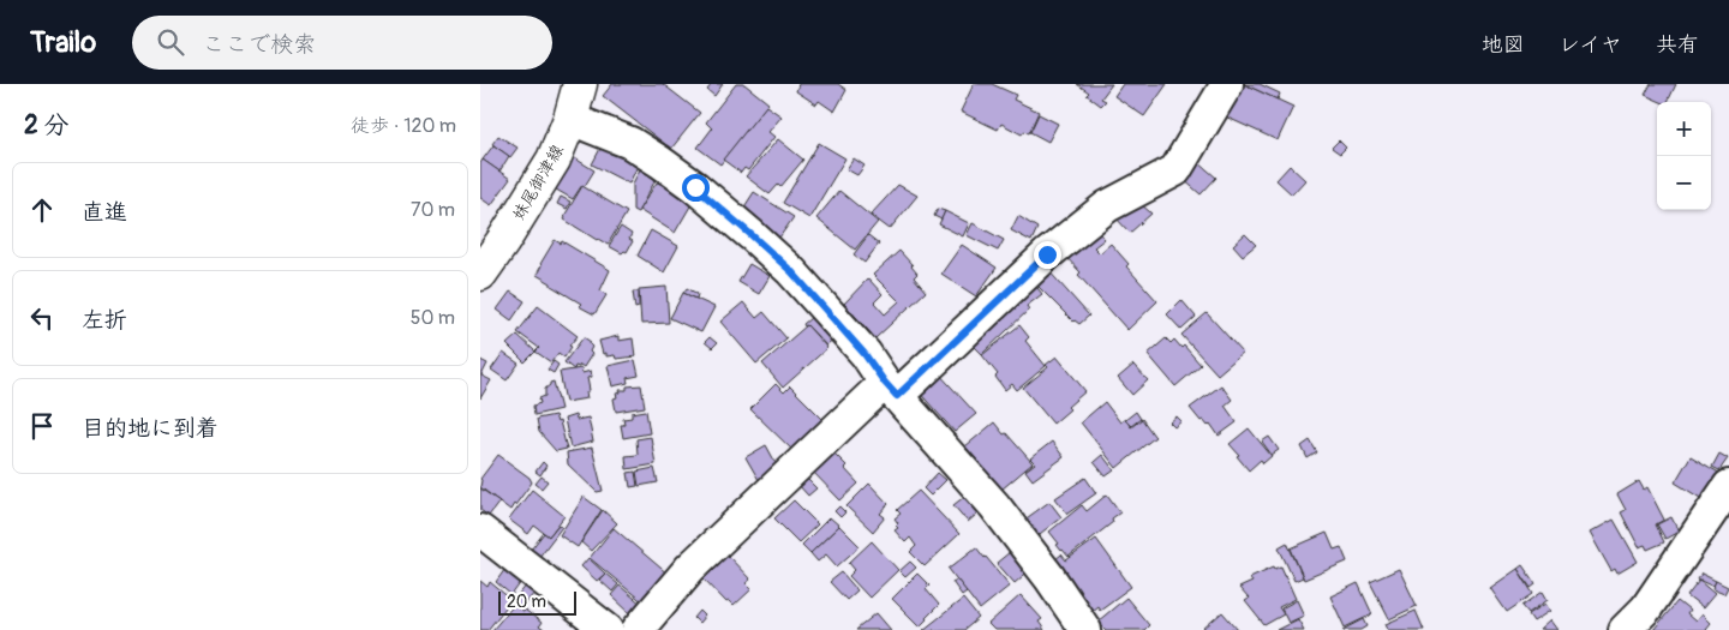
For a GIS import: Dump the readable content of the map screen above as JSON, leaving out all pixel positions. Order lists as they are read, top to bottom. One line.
{"streets":{"main road":["妹尾御津線"]},"scale_bar":"20 m","page":{"header":"Trailo","search":"ここで検索","nav":["地図","レイヤ","共有"],"heading":["2 分","徒歩 · 120 m"],"map_buttons":["+","−"],"list":[["直進","70 m"],["左折","50 m"],"目的地に到着"],"scale":"20 m"}}
